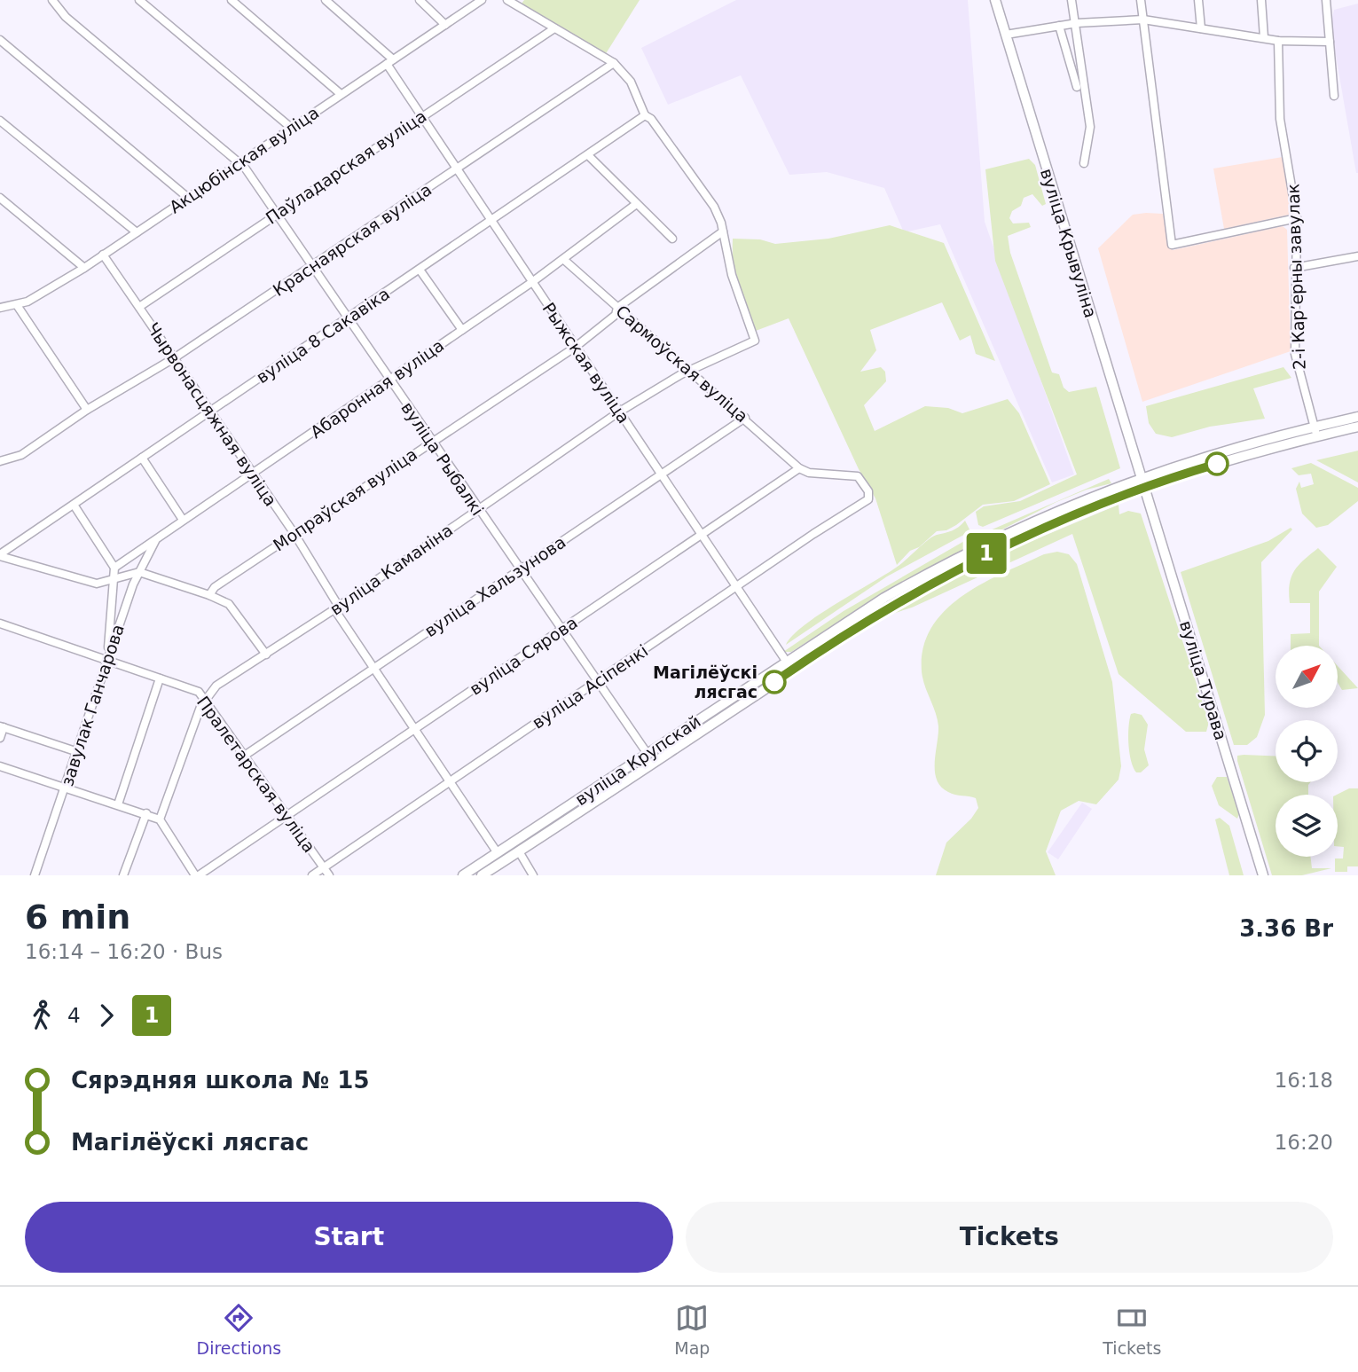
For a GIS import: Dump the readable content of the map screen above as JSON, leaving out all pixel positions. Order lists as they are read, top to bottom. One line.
{"streets":{"main road":["вуліца Крывуліна","вуліца Турава","вуліца Крупскай"],"street":["Акцюбінская вуліца","Паўладарская вуліца","Краснаярская вуліца","2-і Карʼерны завулак","вуліца 8 Сакавіка","Рыжская вуліца","Сармоўская вуліца","Абаронная вуліца","Чырвонасцяжная вуліца","вуліца Рыбалкі","Мопраўская вуліца","вуліца Каманіна","вуліца Хальзунова","вуліца Сярова","вуліца Асіпенкі","завулак Ганчарова","Пралетарская вуліца"]},"crossings":[["Акцюбінская вуліца","Рыжская вуліца"],["Акцюбінская вуліца","Чырвонасцяжная вуліца"],["Акцюбінская вуліца","вуліца Рыбалкі"],["Паўладарская вуліца","Рыжская вуліца"],["Паўладарская вуліца","Чырвонасцяжная вуліца"],["Паўладарская вуліца","вуліца Рыбалкі"],["Краснаярская вуліца","Рыжская вуліца"],["Краснаярская вуліца","Чырвонасцяжная вуліца"],["Краснаярская вуліца","вуліца Рыбалкі"],["вуліца Крывуліна","вуліца Турава"],["вуліца Крывуліна","вуліца Крупскай"],["2-і Карʼерны завулак","вуліца Крупскай"],["вуліца 8 Сакавіка","Рыжская вуліца"],["вуліца 8 Сакавіка","Чырвонасцяжная вуліца"],["вуліца 8 Сакавіка","вуліца Рыбалкі"],["Рыжская вуліца","Абаронная вуліца"],["Рыжская вуліца","Мопраўская вуліца"],["Рыжская вуліца","вуліца Каманіна"],["Рыжская вуліца","вуліца Хальзунова"],["Рыжская вуліца","вуліца Сярова"],["Рыжская вуліца","вуліца Асіпенкі"],["Рыжская вуліца","вуліца Крупскай"],["Сармоўская вуліца","Абаронная вуліца"],["Сармоўская вуліца","Мопраўская вуліца"],["Сармоўская вуліца","вуліца Каманіна"],["Сармоўская вуліца","вуліца Хальзунова"],["Сармоўская вуліца","вуліца Сярова"],["Сармоўская вуліца","вуліца Асіпенкі"],["Абаронная вуліца","Чырвонасцяжная вуліца"],["Абаронная вуліца","вуліца Рыбалкі"],["Абаронная вуліца","завулак Ганчарова"],["Чырвонасцяжная вуліца","Мопраўская вуліца"],["Чырвонасцяжная вуліца","вуліца Каманіна"],["Чырвонасцяжная вуліца","вуліца Хальзунова"],["Чырвонасцяжная вуліца","вуліца Сярова"],["Чырвонасцяжная вуліца","вуліца Асіпенкі"],["Чырвонасцяжная вуліца","вуліца Крупскай"],["вуліца Рыбалкі","Мопраўская вуліца"],["вуліца Рыбалкі","вуліца Каманіна"],["вуліца Рыбалкі","вуліца Хальзунова"],["вуліца Рыбалкі","вуліца Сярова"],["вуліца Рыбалкі","вуліца Асіпенкі"],["вуліца Рыбалкі","вуліца Крупскай"],["Мопраўская вуліца","вуліца Каманіна"],["вуліца Каманіна","Пралетарская вуліца"],["вуліца Хальзунова","Пралетарская вуліца"],["вуліца Сярова","вуліца Асіпенкі"],["вуліца Сярова","Пралетарская вуліца"],["вуліца Турава","вуліца Крупскай"],["вуліца Асіпенкі","Пралетарская вуліца"],["завулак Ганчарова","Пралетарская вуліца"]],"places":["Магілёўскі лясгас"],"lines":["bus line 1"],"north":"top right","page":{"on_map":"1","heading":["6 min","16:14 – 16:20 · Bus","3.36 Br"],"legs":["4","1"],"list":[{"name":"Сярэдняя школа № 15","value":"16:18"},{"name":"Магілёўскі лясгас","value":"16:20"}],"buttons":["Start","Tickets"],"tabs":["Directions","Map","Tickets"]}}
